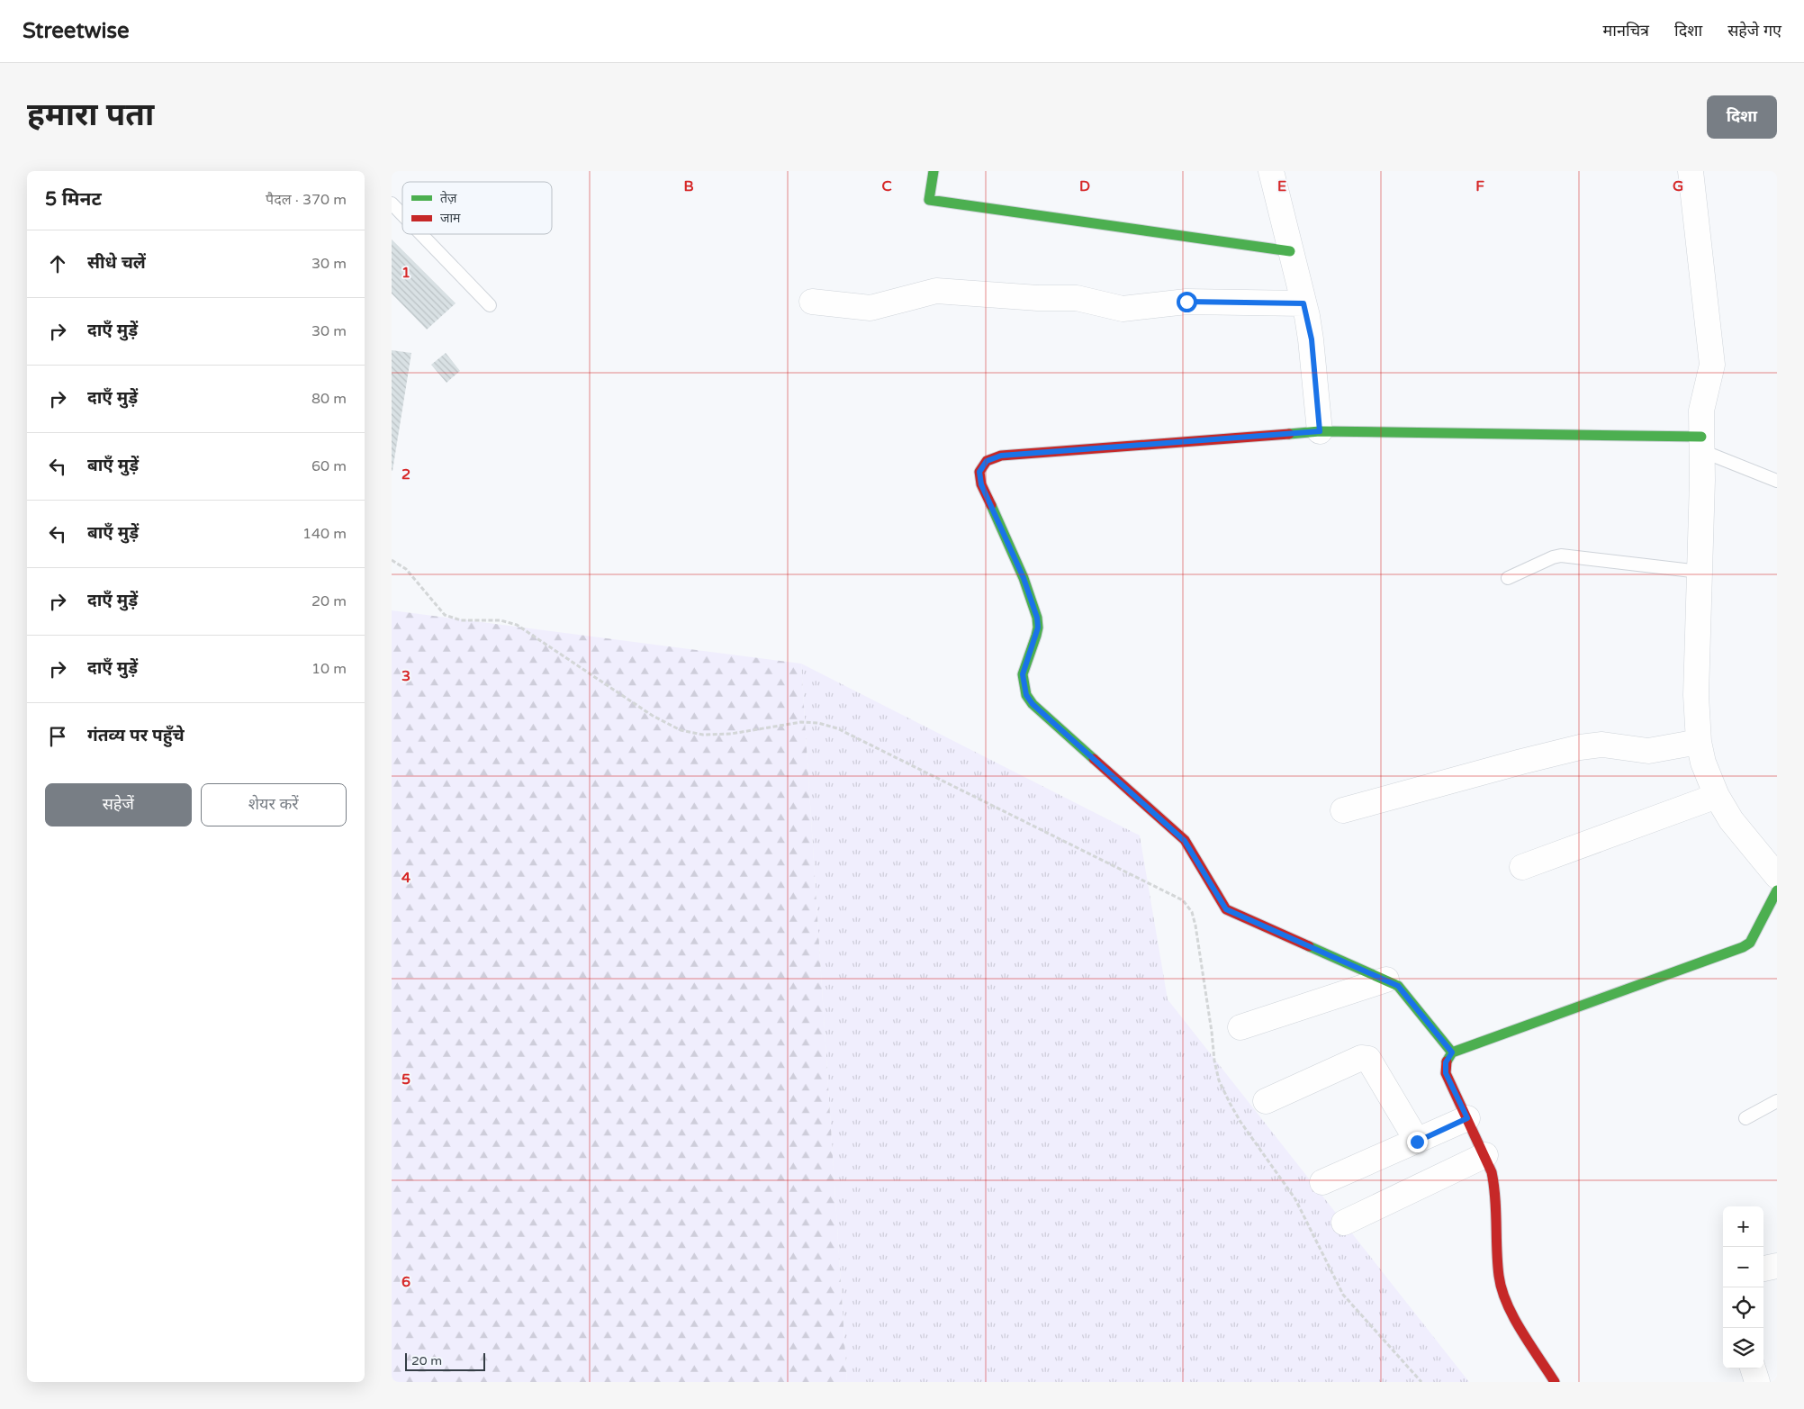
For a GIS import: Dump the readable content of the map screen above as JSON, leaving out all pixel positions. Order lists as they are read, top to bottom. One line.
{"legend":["तेज़","जाम"],"scale_bar":"20 m","page":{"header":"Streetwise","nav":["मानचित्र","दिशा","सहेजे गए"],"buttons":["दिशा",["सहेजें","शेयर करें"]],"title":"हमारा पता","heading":["5 मिनट","पैदल · 370 m"],"list":[["सीधे चलें","30 m"],["दाएँ मुड़ें","30 m"],["दाएँ मुड़ें","80 m"],["बाएँ मुड़ें","60 m"],["बाएँ मुड़ें","140 m"],["दाएँ मुड़ें","20 m"],["दाएँ मुड़ें","10 m"],"गंतव्य पर पहुँचे"],"map_buttons":["+","−"],"scale":"20 m"},"grid":{"columns":["B","C","D","E","F","G"],"rows":["1","2","3","4","5","6"]}}
